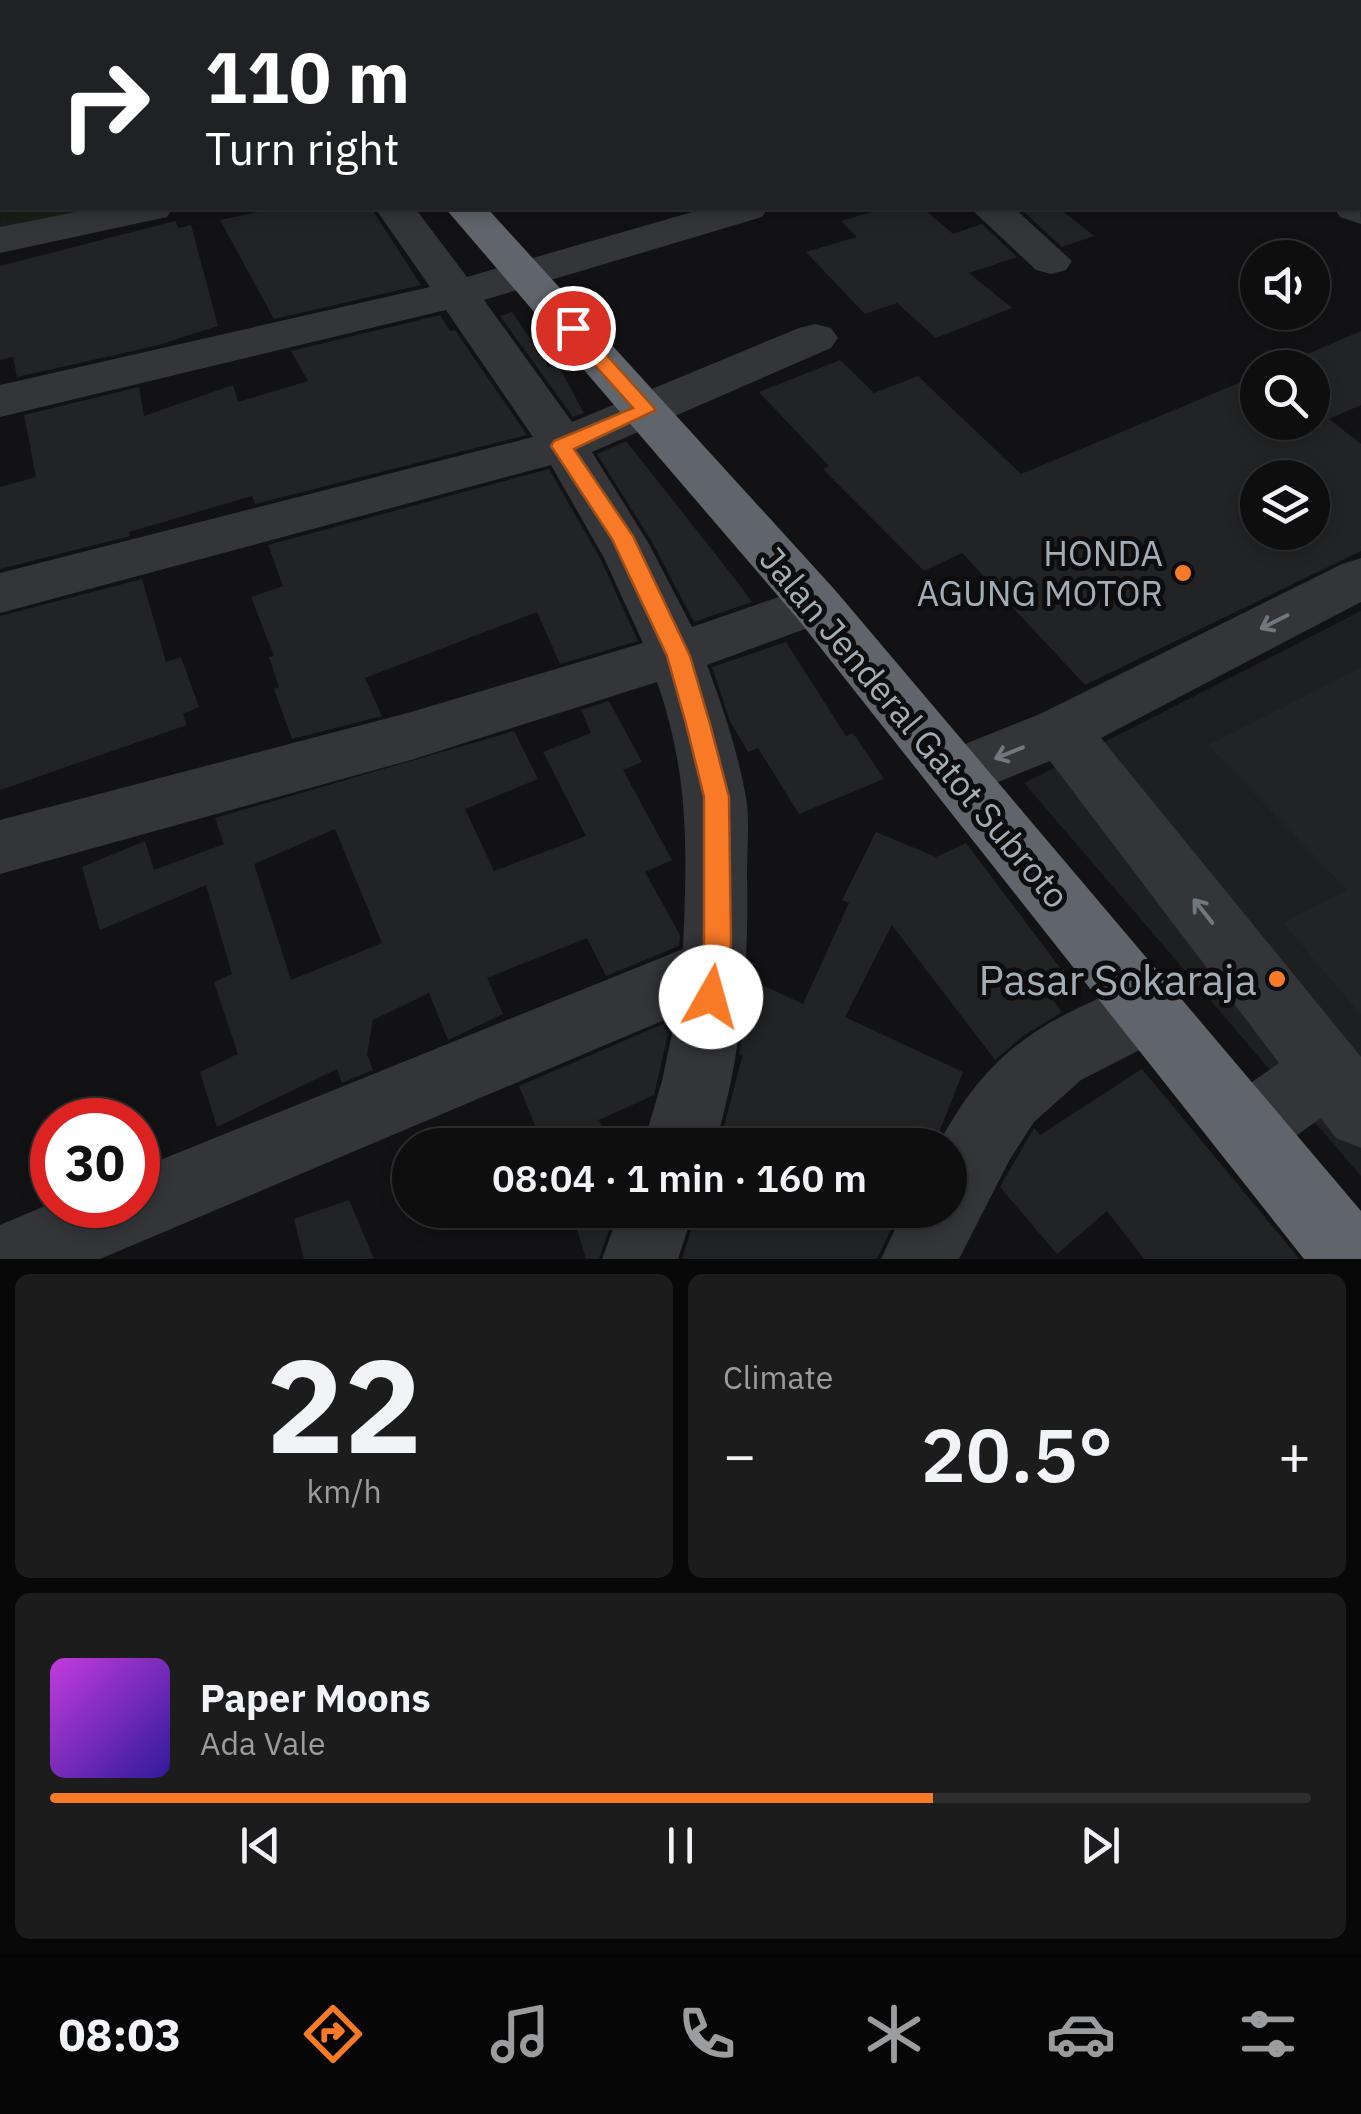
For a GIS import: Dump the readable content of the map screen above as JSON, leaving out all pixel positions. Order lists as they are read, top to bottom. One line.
{"streets":{"highway":["Jalan Jenderal Gatot Subroto"]},"places":["HONDA AGUNG MOTOR","Pasar Sokaraja"],"page":{"turn":["110 m","Turn right"],"limit":"30","trip":"08:04 · 1 min · 160 m","tile":[["22","km/h"],"Climate"],"heat":["−","20.5°","+"],"song":["Paper Moons","Ada Vale"],"tabs":"08:03"}}
